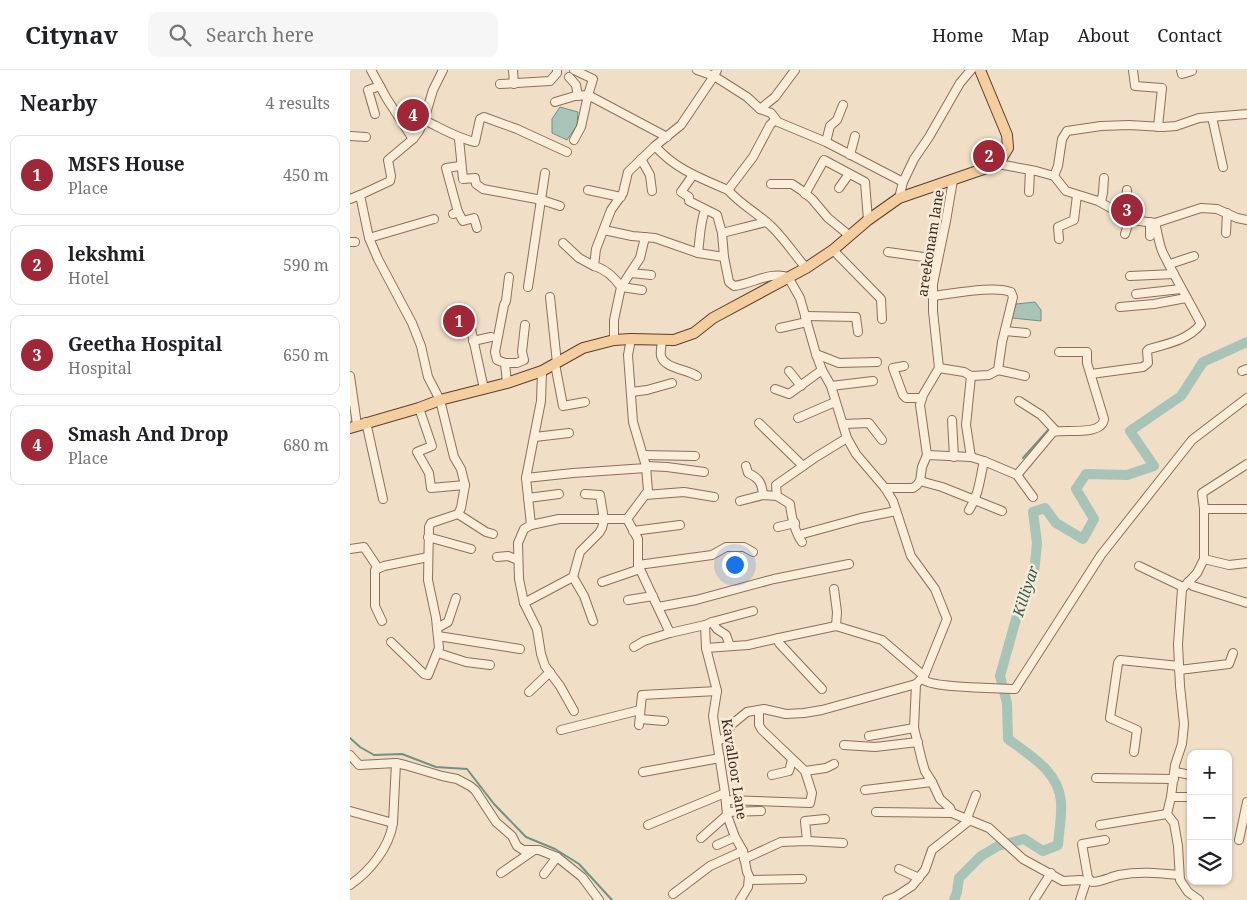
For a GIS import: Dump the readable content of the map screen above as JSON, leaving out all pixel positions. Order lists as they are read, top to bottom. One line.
{"streets":{"street":["areekonam lane","Kavalloor Lane"]},"water":["Killiyar"],"page":{"header":"Citynav","search":"Search here","nav":["Home","Map","About","Contact"],"heading":["Nearby","4 results"],"pins":["4","2","3","1"],"list":[{"mark":"1","name":"MSFS House","note":"Place","value":"450 m"},{"mark":"2","name":"lekshmi","note":"Hotel","value":"590 m"},{"mark":"3","name":"Geetha Hospital","note":"Hospital","value":"650 m"},{"mark":"4","name":"Smash And Drop","note":"Place","value":"680 m"}],"map_buttons":["+","−"]}}
